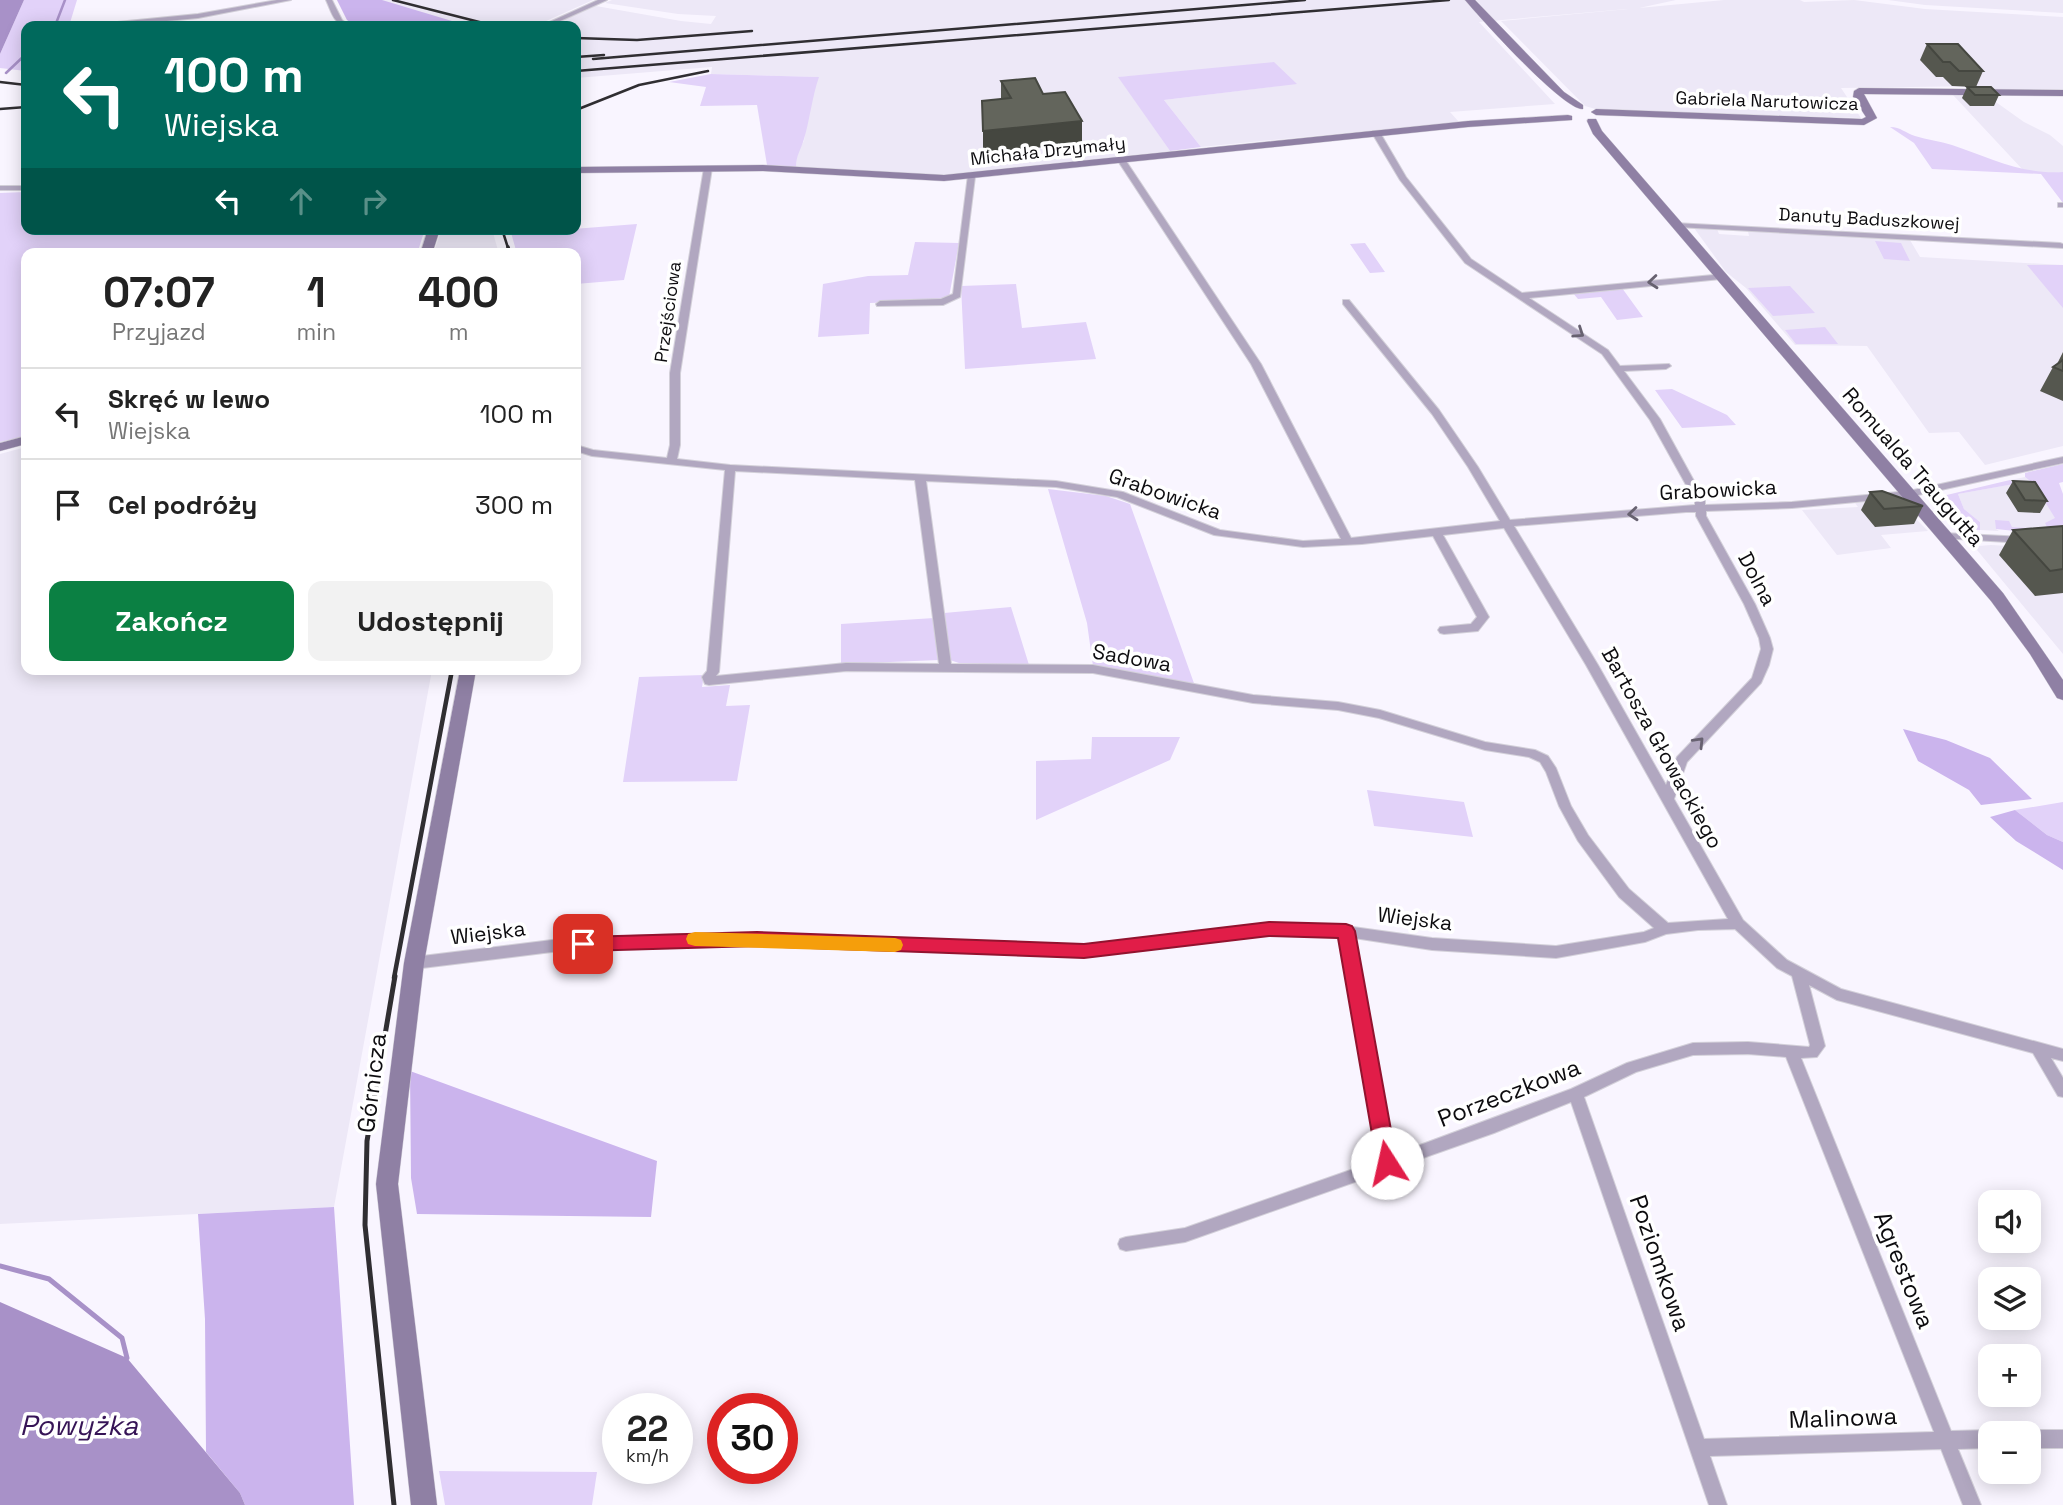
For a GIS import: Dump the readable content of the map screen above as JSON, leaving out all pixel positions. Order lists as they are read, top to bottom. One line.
{"streets":{"street":["Gabriela Narutowicza","Michała Drzymały","Danuty Baduszkowej","Przejściowa","Romualda Traugutta","Grabowicka","Dolna","Sadowa","Bartosza Głowackiego","Wiejska","Górnicza","Porzeczkowa","Poziomkowa","Agrestowa","Malinowa"]},"crossings":[["Gabriela Narutowicza","Romualda Traugutta"],["Michała Drzymały","Przejściowa"],["Michała Drzymały","Dolna"],["Danuty Baduszkowej","Romualda Traugutta"],["Przejściowa","Grabowicka"],["Romualda Traugutta","Grabowicka"],["Grabowicka","Dolna"],["Grabowicka","Sadowa"],["Grabowicka","Bartosza Głowackiego"],["Dolna","Bartosza Głowackiego"],["Sadowa","Wiejska"],["Bartosza Głowackiego","Wiejska"],["Wiejska","Górnicza"],["Porzeczkowa","Poziomkowa"],["Porzeczkowa","Agrestowa"],["Poziomkowa","Malinowa"],["Agrestowa","Malinowa"]],"water":["Powyżka"],"page":{"turn":["100 m","Wiejska"],"eta":["07:07","Przyjazd","1","min","400","m"],"list":[{"name":"Skręć w lewo","note":"Wiejska","value":"100 m"},{"name":"Cel podróży","value":"300 m"}],"buttons":["Zakończ","Udostępnij"],"map_buttons":["+","−"],"speed":"22 km/h","limit":"30"}}
